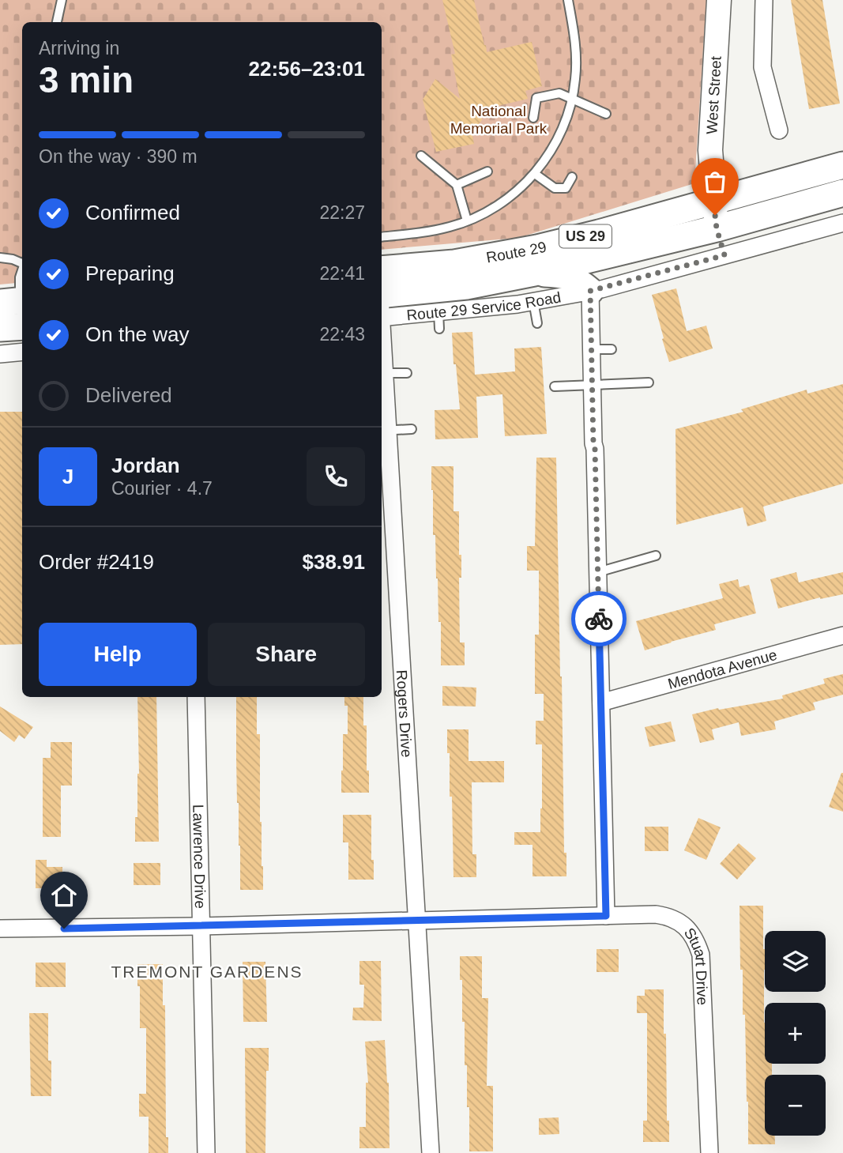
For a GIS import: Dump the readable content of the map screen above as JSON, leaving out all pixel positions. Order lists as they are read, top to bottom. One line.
{"streets":{"main road":["West Street","US 29","Route 29"],"street":["Route 29 Service Road","Mendota Avenue","Rogers Drive","Lawrence Drive","Stuart Drive"]},"crossings":[["West Street","Route 29"],["West Street","Route 29 Service Road"],["Rogers Drive","Stuart Drive"],["Lawrence Drive","Stuart Drive"]],"districts":["TREMONT GARDENS"],"parks":["National Memorial Park"],"page":{"heading":["3 min","Arriving in","22:56–23:01"],"panel":["Jordan","Courier · 4.7","Order #2419","$38.91"],"bar":"On the way · 390 m","list":[["Confirmed","22:27"],["Preparing","22:41"],["On the way","22:43"],"Delivered"],"round":"J","buttons":["Help","Share"],"map_buttons":["+","−"]}}
